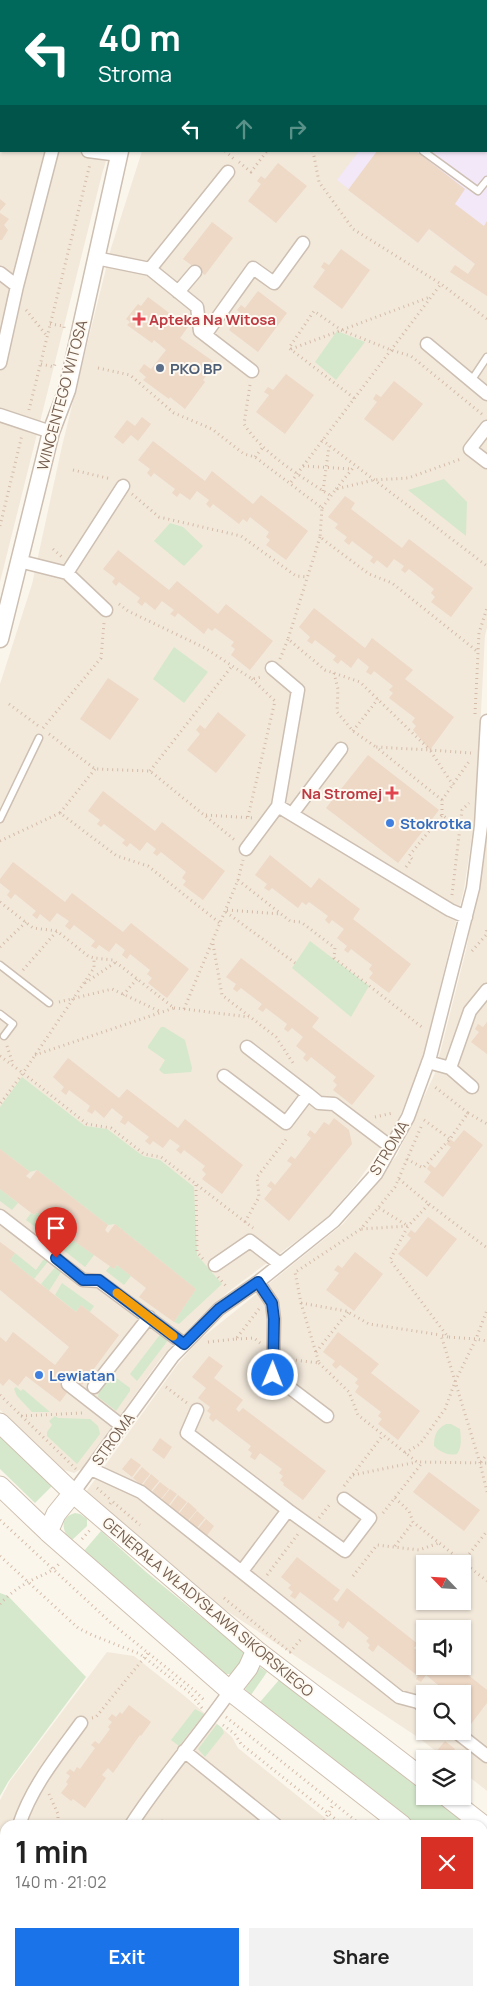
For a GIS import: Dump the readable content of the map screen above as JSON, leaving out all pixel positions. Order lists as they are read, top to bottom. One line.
{"streets":{"main road":["GENERAŁA WŁADYSŁAWA SIKORSKIEGO"],"street":["WINCENTEGO WITOSA","STROMA"]},"crossings":[["STROMA","GENERAŁA WŁADYSŁAWA SIKORSKIEGO"]],"places":{"health":["Apteka Na Witosa","Na Stromej"],"other":["PKO BP","Stokrotka","Lewiatan"]},"north":"top left","page":{"turn":["40 m","Stroma"],"heading":["1 min","140 m · 21:02"],"buttons":["Exit","Share"]}}
